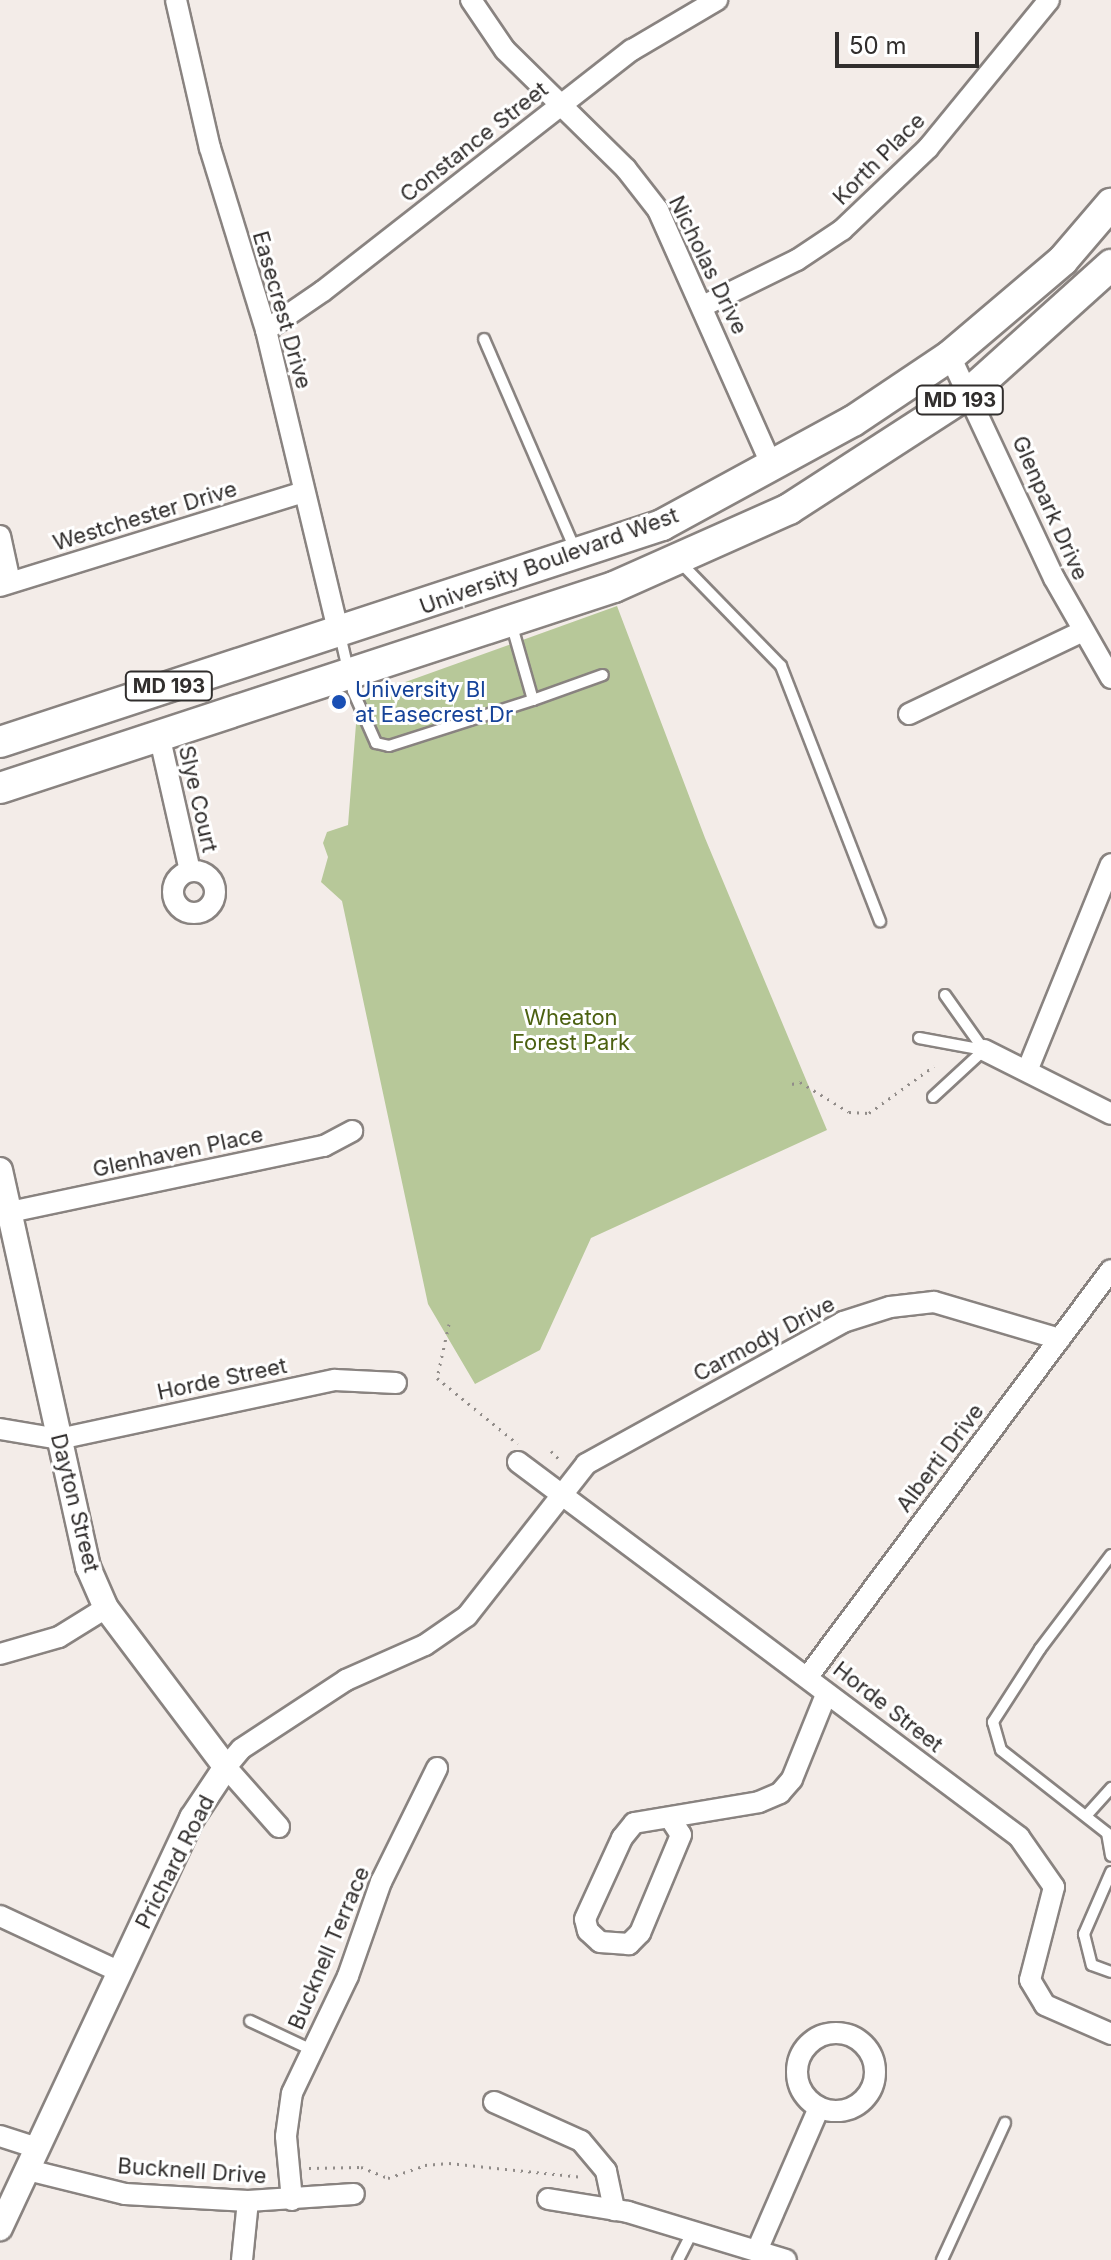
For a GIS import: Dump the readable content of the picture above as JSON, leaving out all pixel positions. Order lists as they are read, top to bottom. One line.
{"streets":{"main road":["MD 193","University Boulevard West"],"street":["Constance Street","Korth Place","Nicholas Drive","Easecrest Drive","Glenpark Drive","Westchester Drive","Slye Court","Glenhaven Place","Carmody Drive","Horde Street","Alberti Drive","Dayton Street","Prichard Road","Bucknell Terrace","Bucknell Drive"]},"crossings":[["Constance Street","Nicholas Drive"],["Constance Street","Easecrest Drive"],["Korth Place","Nicholas Drive"],["Nicholas Drive","University Boulevard West"],["Easecrest Drive","Westchester Drive"],["Easecrest Drive","University Boulevard West"],["Glenpark Drive","University Boulevard West"],["University Boulevard West","Slye Court"],["Glenhaven Place","Dayton Street"],["Carmody Drive","Horde Street"],["Carmody Drive","Alberti Drive"],["Carmody Drive","Prichard Road"],["Horde Street","Alberti Drive"],["Horde Street","Dayton Street"],["Horde Street","Prichard Road"],["Dayton Street","Prichard Road"],["Prichard Road","Bucknell Drive"],["Bucknell Terrace","Bucknell Drive"]],"parks":["Wheaton Forest Park"],"places":["University Bl at Easecrest Dr"],"scale_bar":"50 m"}
